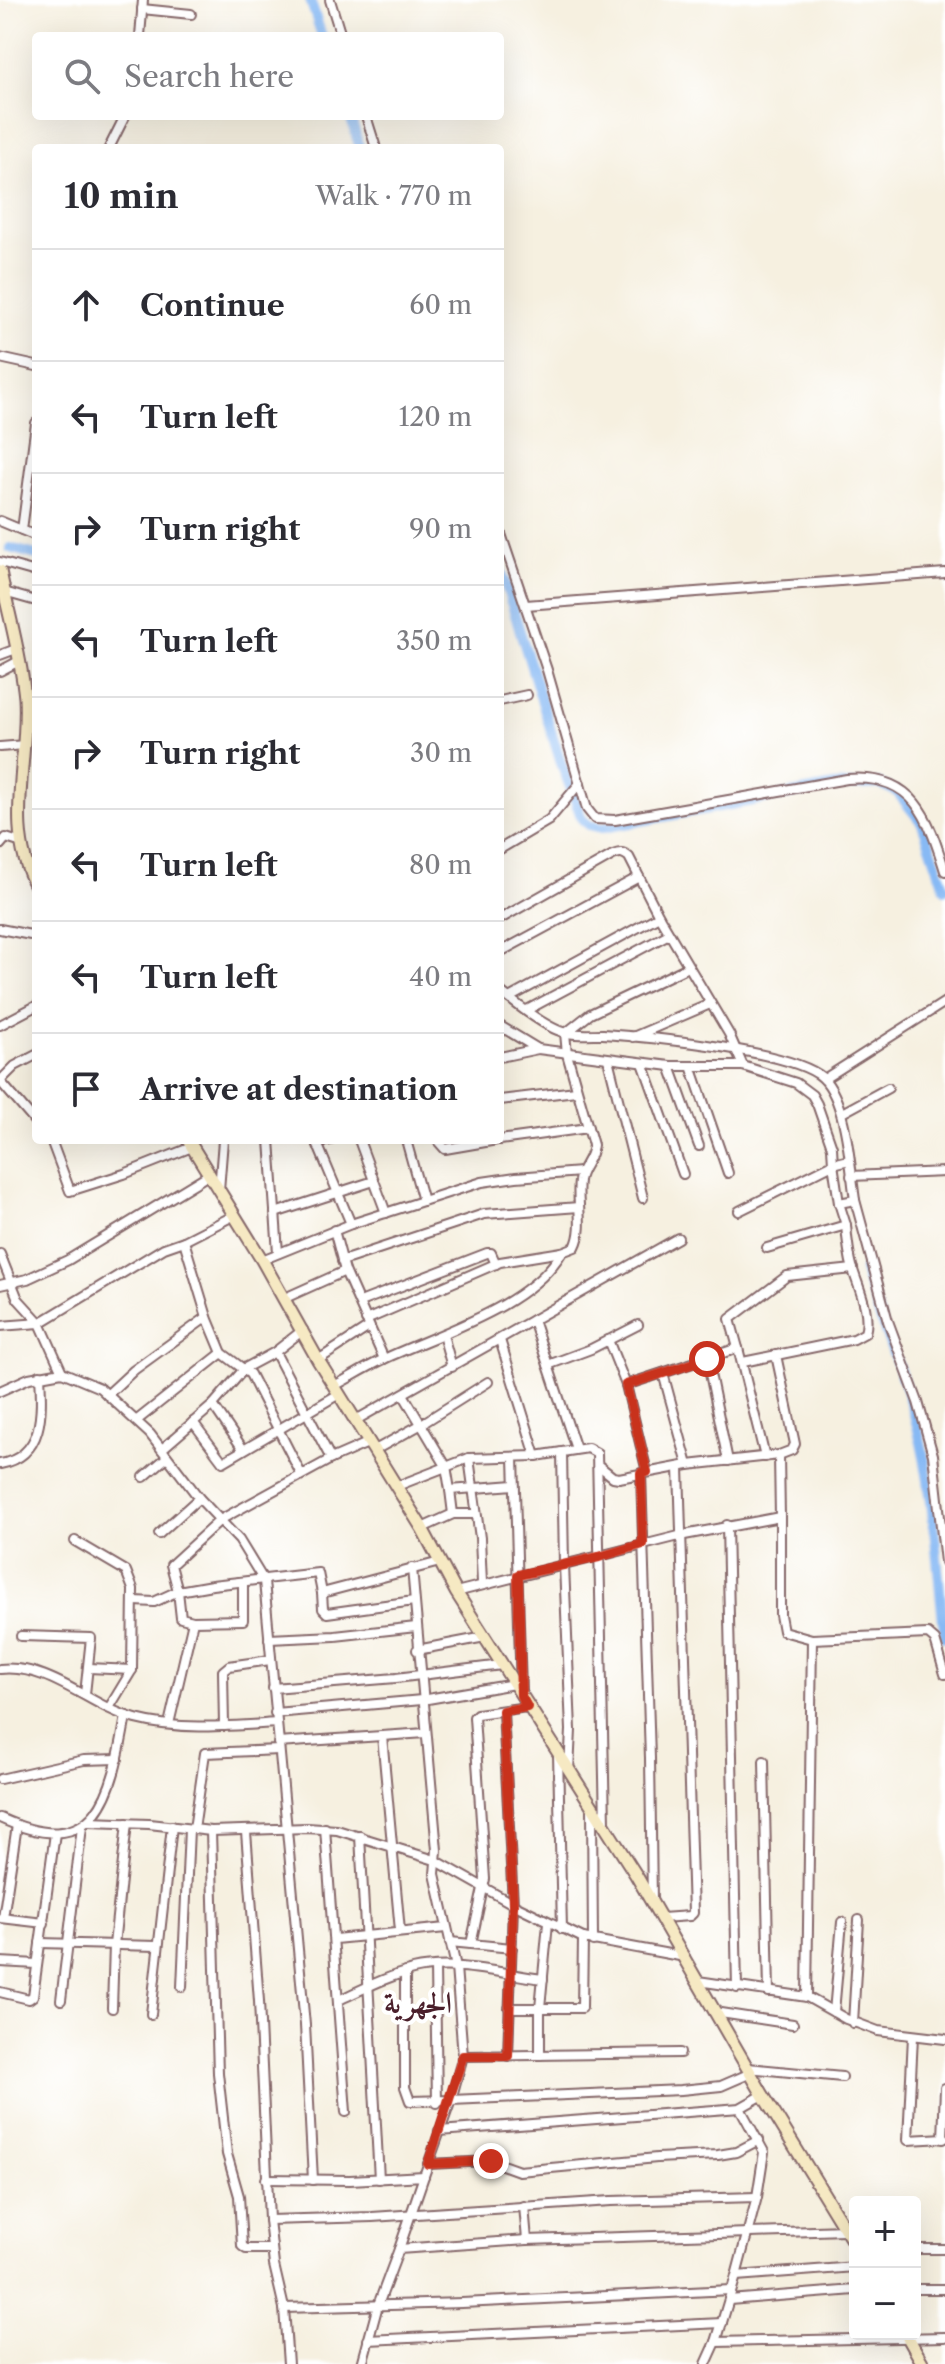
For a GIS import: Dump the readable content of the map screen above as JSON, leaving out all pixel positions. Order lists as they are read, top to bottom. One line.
{"districts":["الجهرية"],"page":{"search":"Search here","heading":["10 min","Walk · 770 m"],"list":[["Continue","60 m"],["Turn left","120 m"],["Turn right","90 m"],["Turn left","350 m"],["Turn right","30 m"],["Turn left","80 m"],["Turn left","40 m"],"Arrive at destination"],"map_buttons":["+","−"]}}
